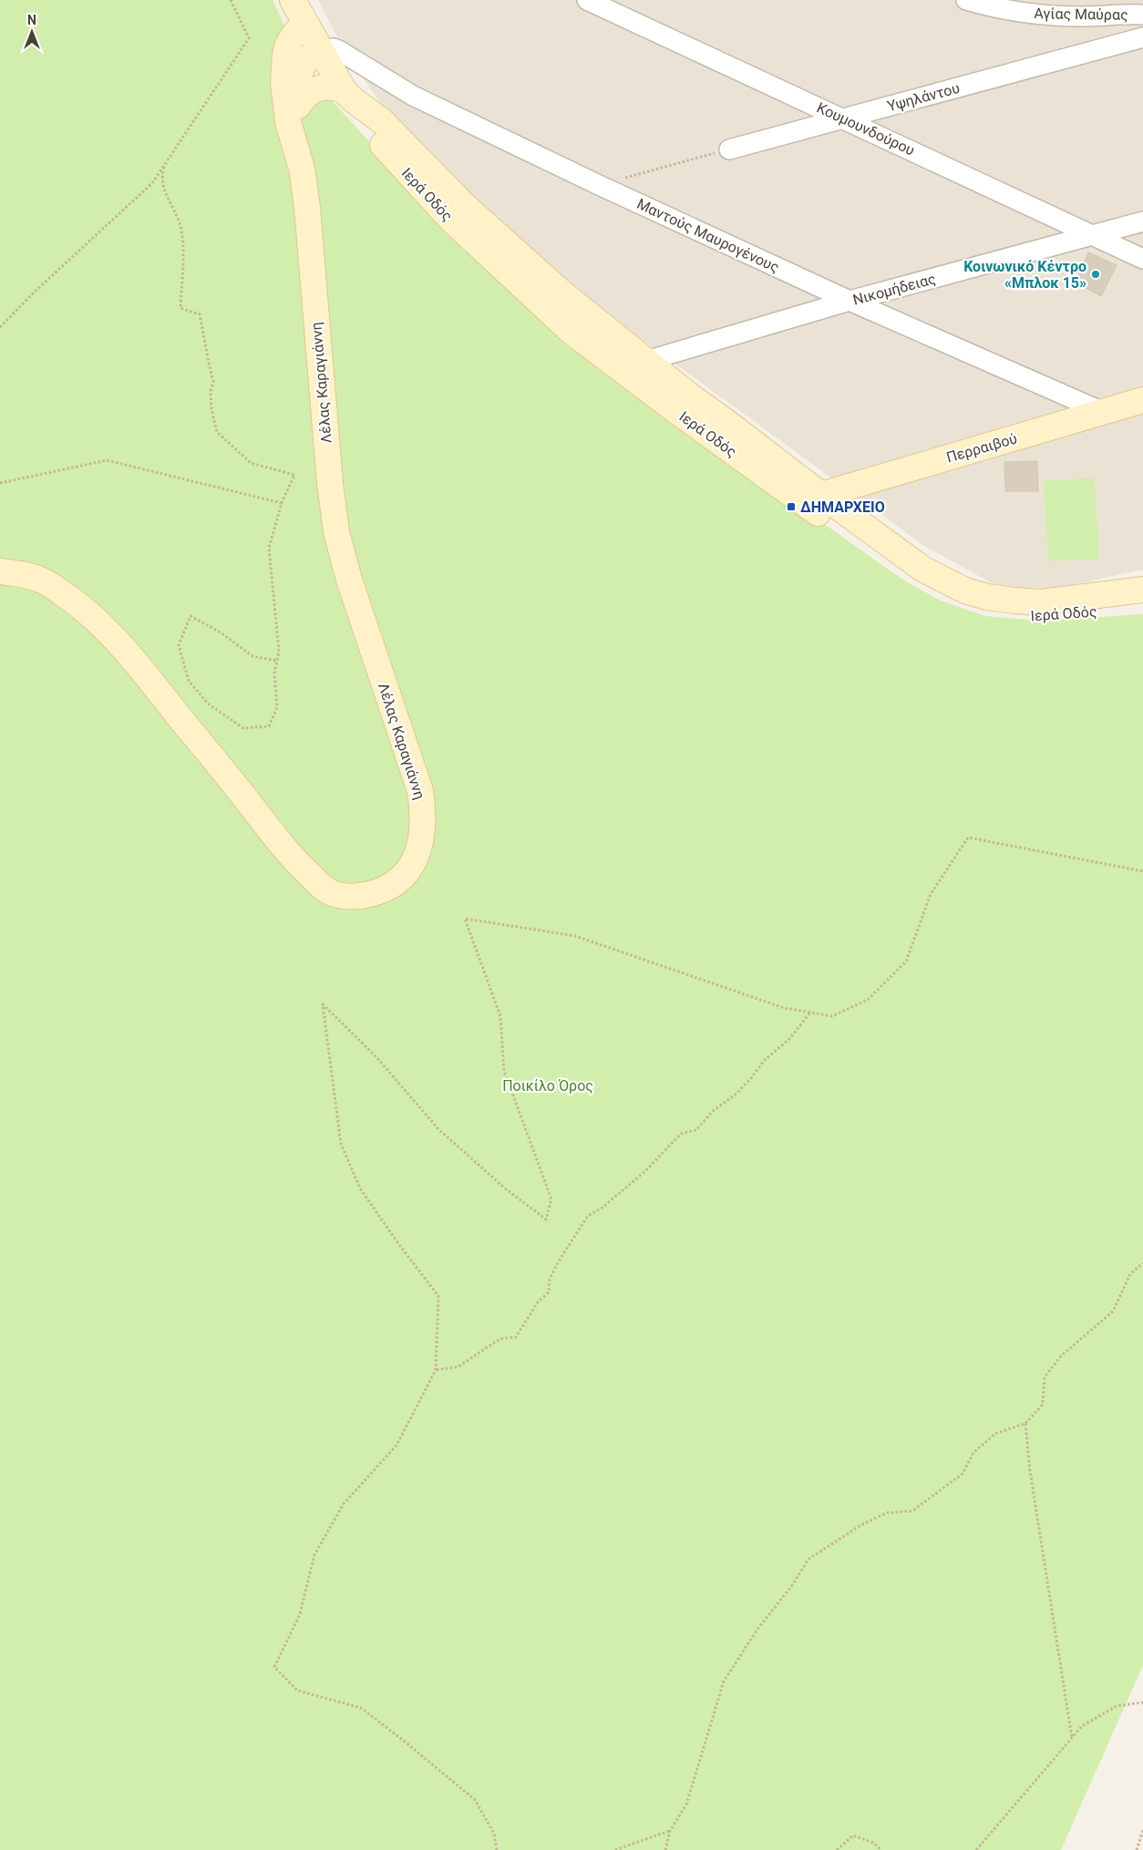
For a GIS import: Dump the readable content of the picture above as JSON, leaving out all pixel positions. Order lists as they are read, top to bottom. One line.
{"streets":{"main road":["Ιερά Οδός","Λέλας Καραγιάννη","Περραιβού"],"street":["Αγίας Μαύρας","Υψηλάντου","Κουμουνδούρου","Μαντούς Μαυρογένους","Νικομήδειας"]},"crossings":[["Υψηλάντου","Κουμουνδούρου"],["Κουμουνδούρου","Νικομήδειας"],["Ιερά Οδός","Μαντούς Μαυρογένους"],["Ιερά Οδός","Νικομήδειας"],["Ιερά Οδός","Λέλας Καραγιάννη"],["Ιερά Οδός","Περραιβού"],["Μαντούς Μαυρογένους","Νικομήδειας"],["Μαντούς Μαυρογένους","Λέλας Καραγιάννη"],["Μαντούς Μαυρογένους","Περραιβού"]],"parks":["Ποικίλο Όρος"],"places":{"other":["Κοινωνικό Κέντρο «Μπλοκ 15»"],"transit":["ΔΗΜΑΡΧΕΙΟ"]},"north":"top"}
